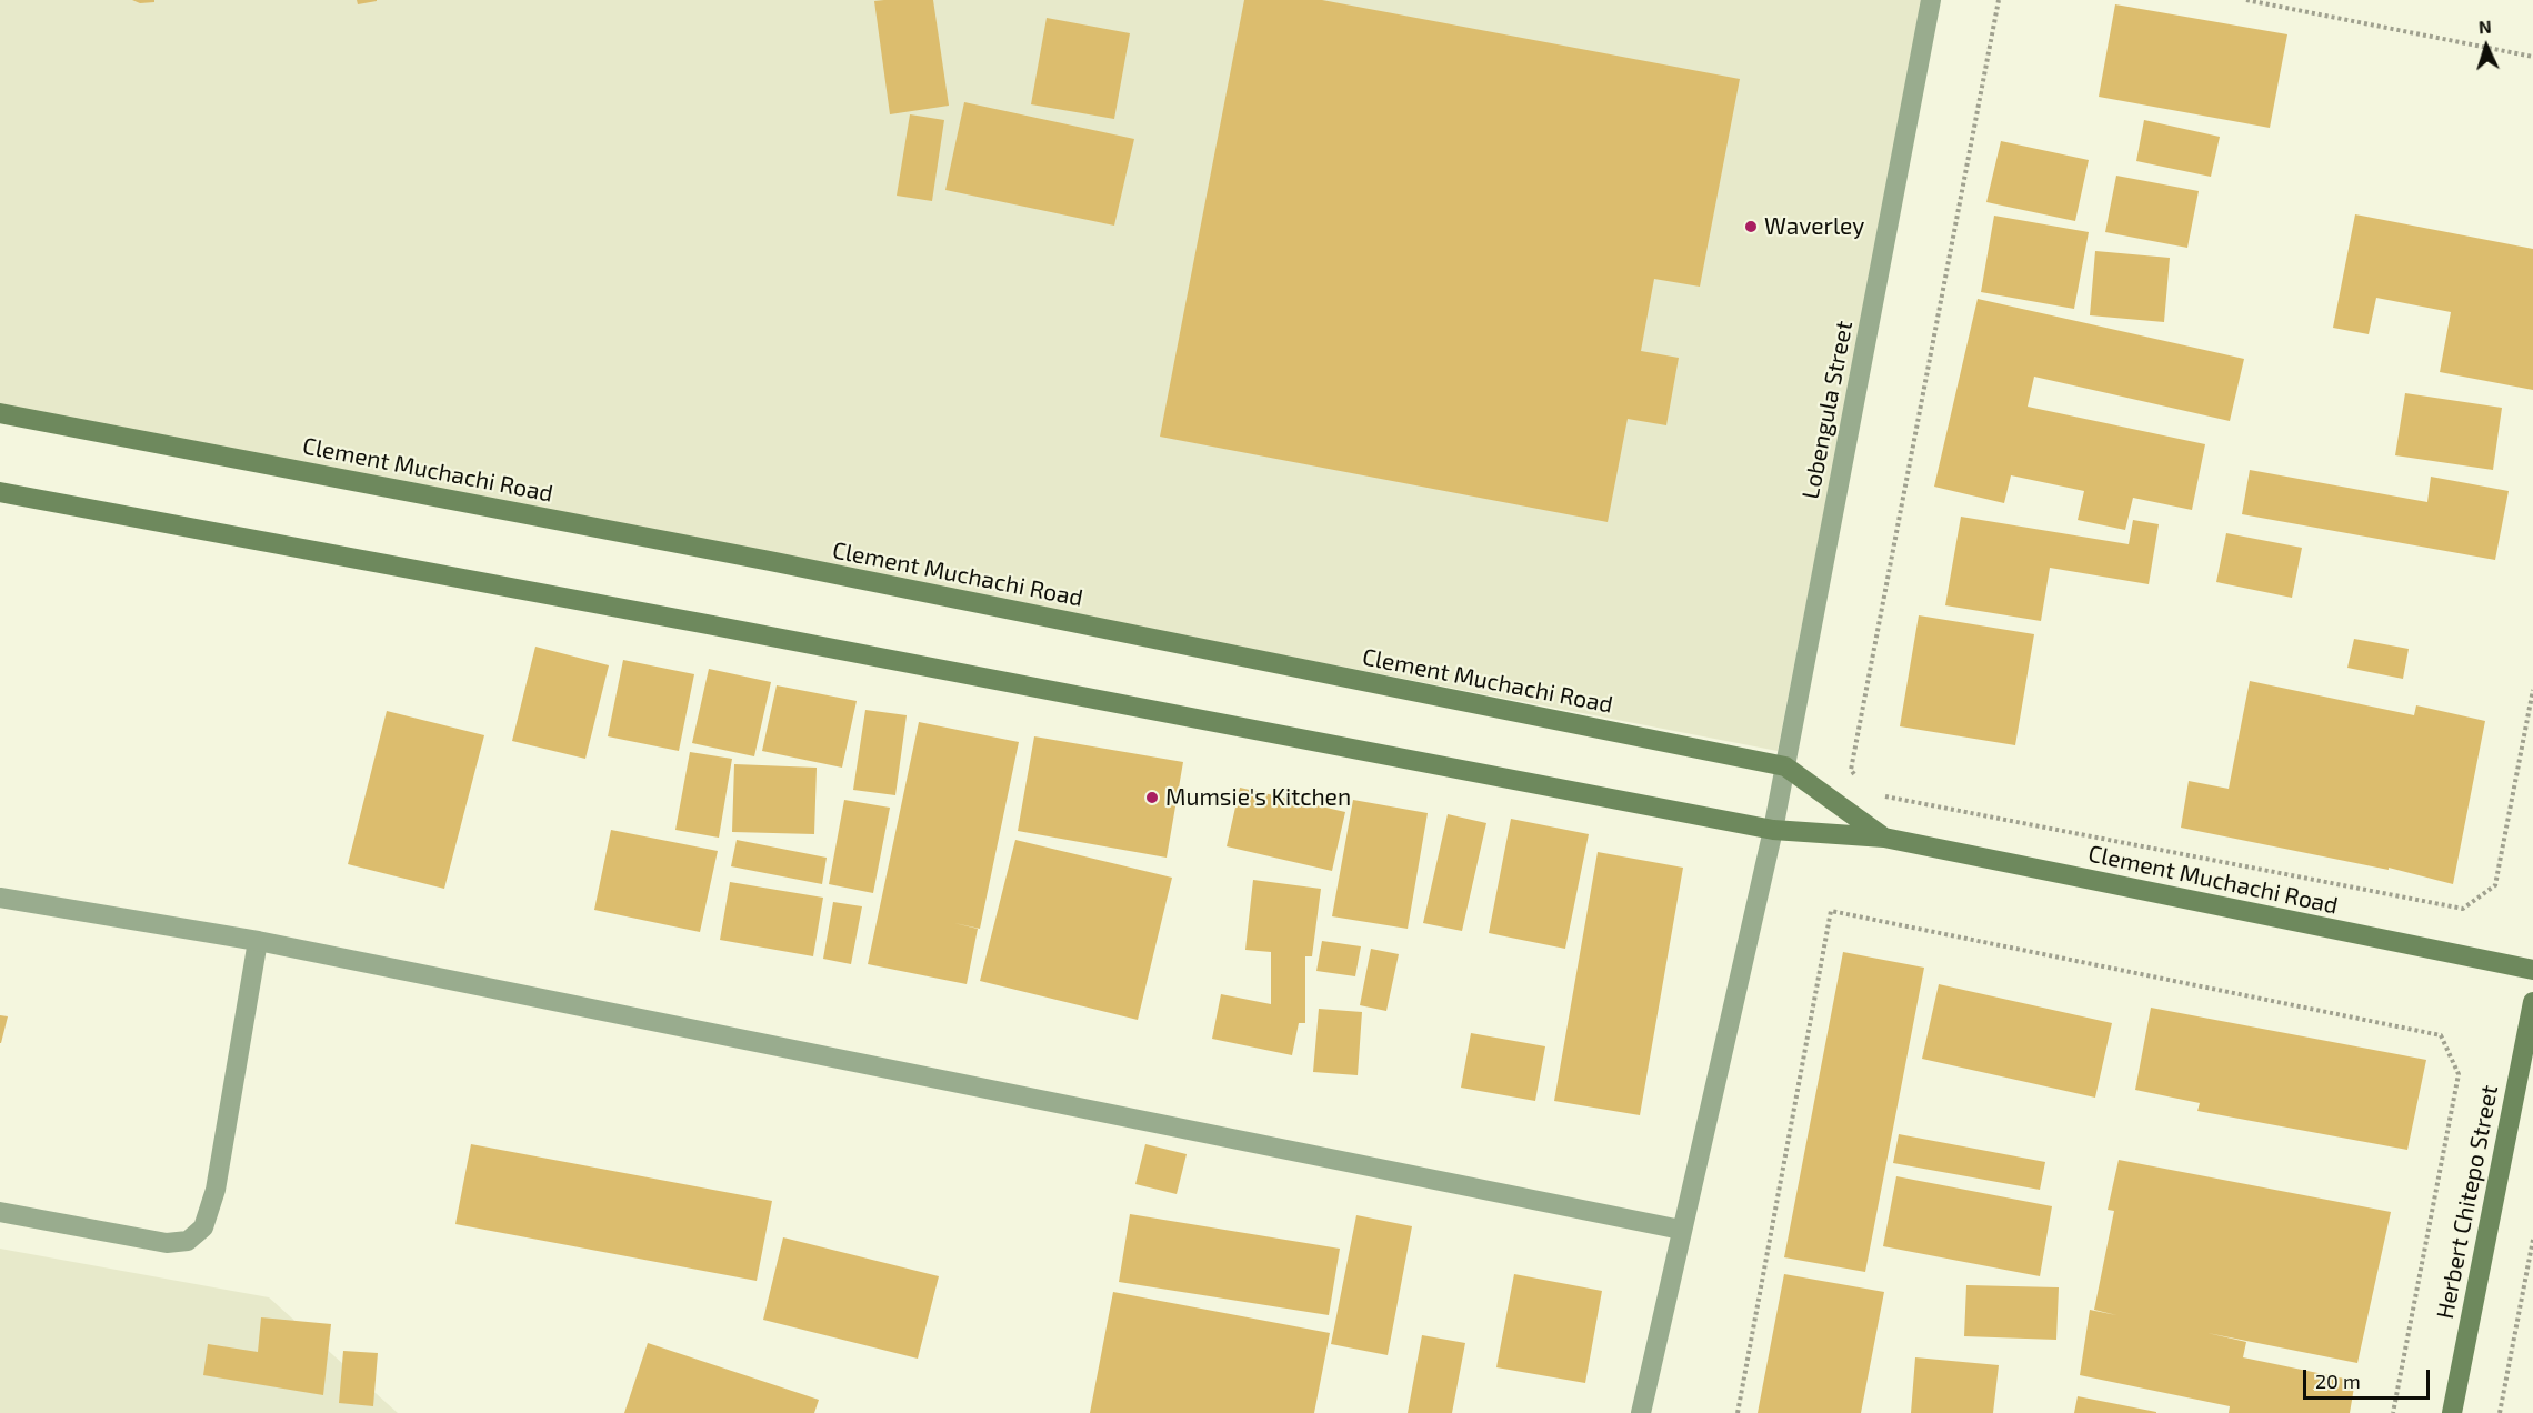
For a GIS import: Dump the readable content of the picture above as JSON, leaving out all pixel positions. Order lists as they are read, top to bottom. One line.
{"streets":{"main road":["Clement Muchachi Road","Herbert Chitepo Street"],"street":["Lobengula Street"]},"crossings":[["Lobengula Street","Clement Muchachi Road"]],"places":["Waverley","Mumsie's Kitchen"],"scale_bar":"20 m","north":"top"}
